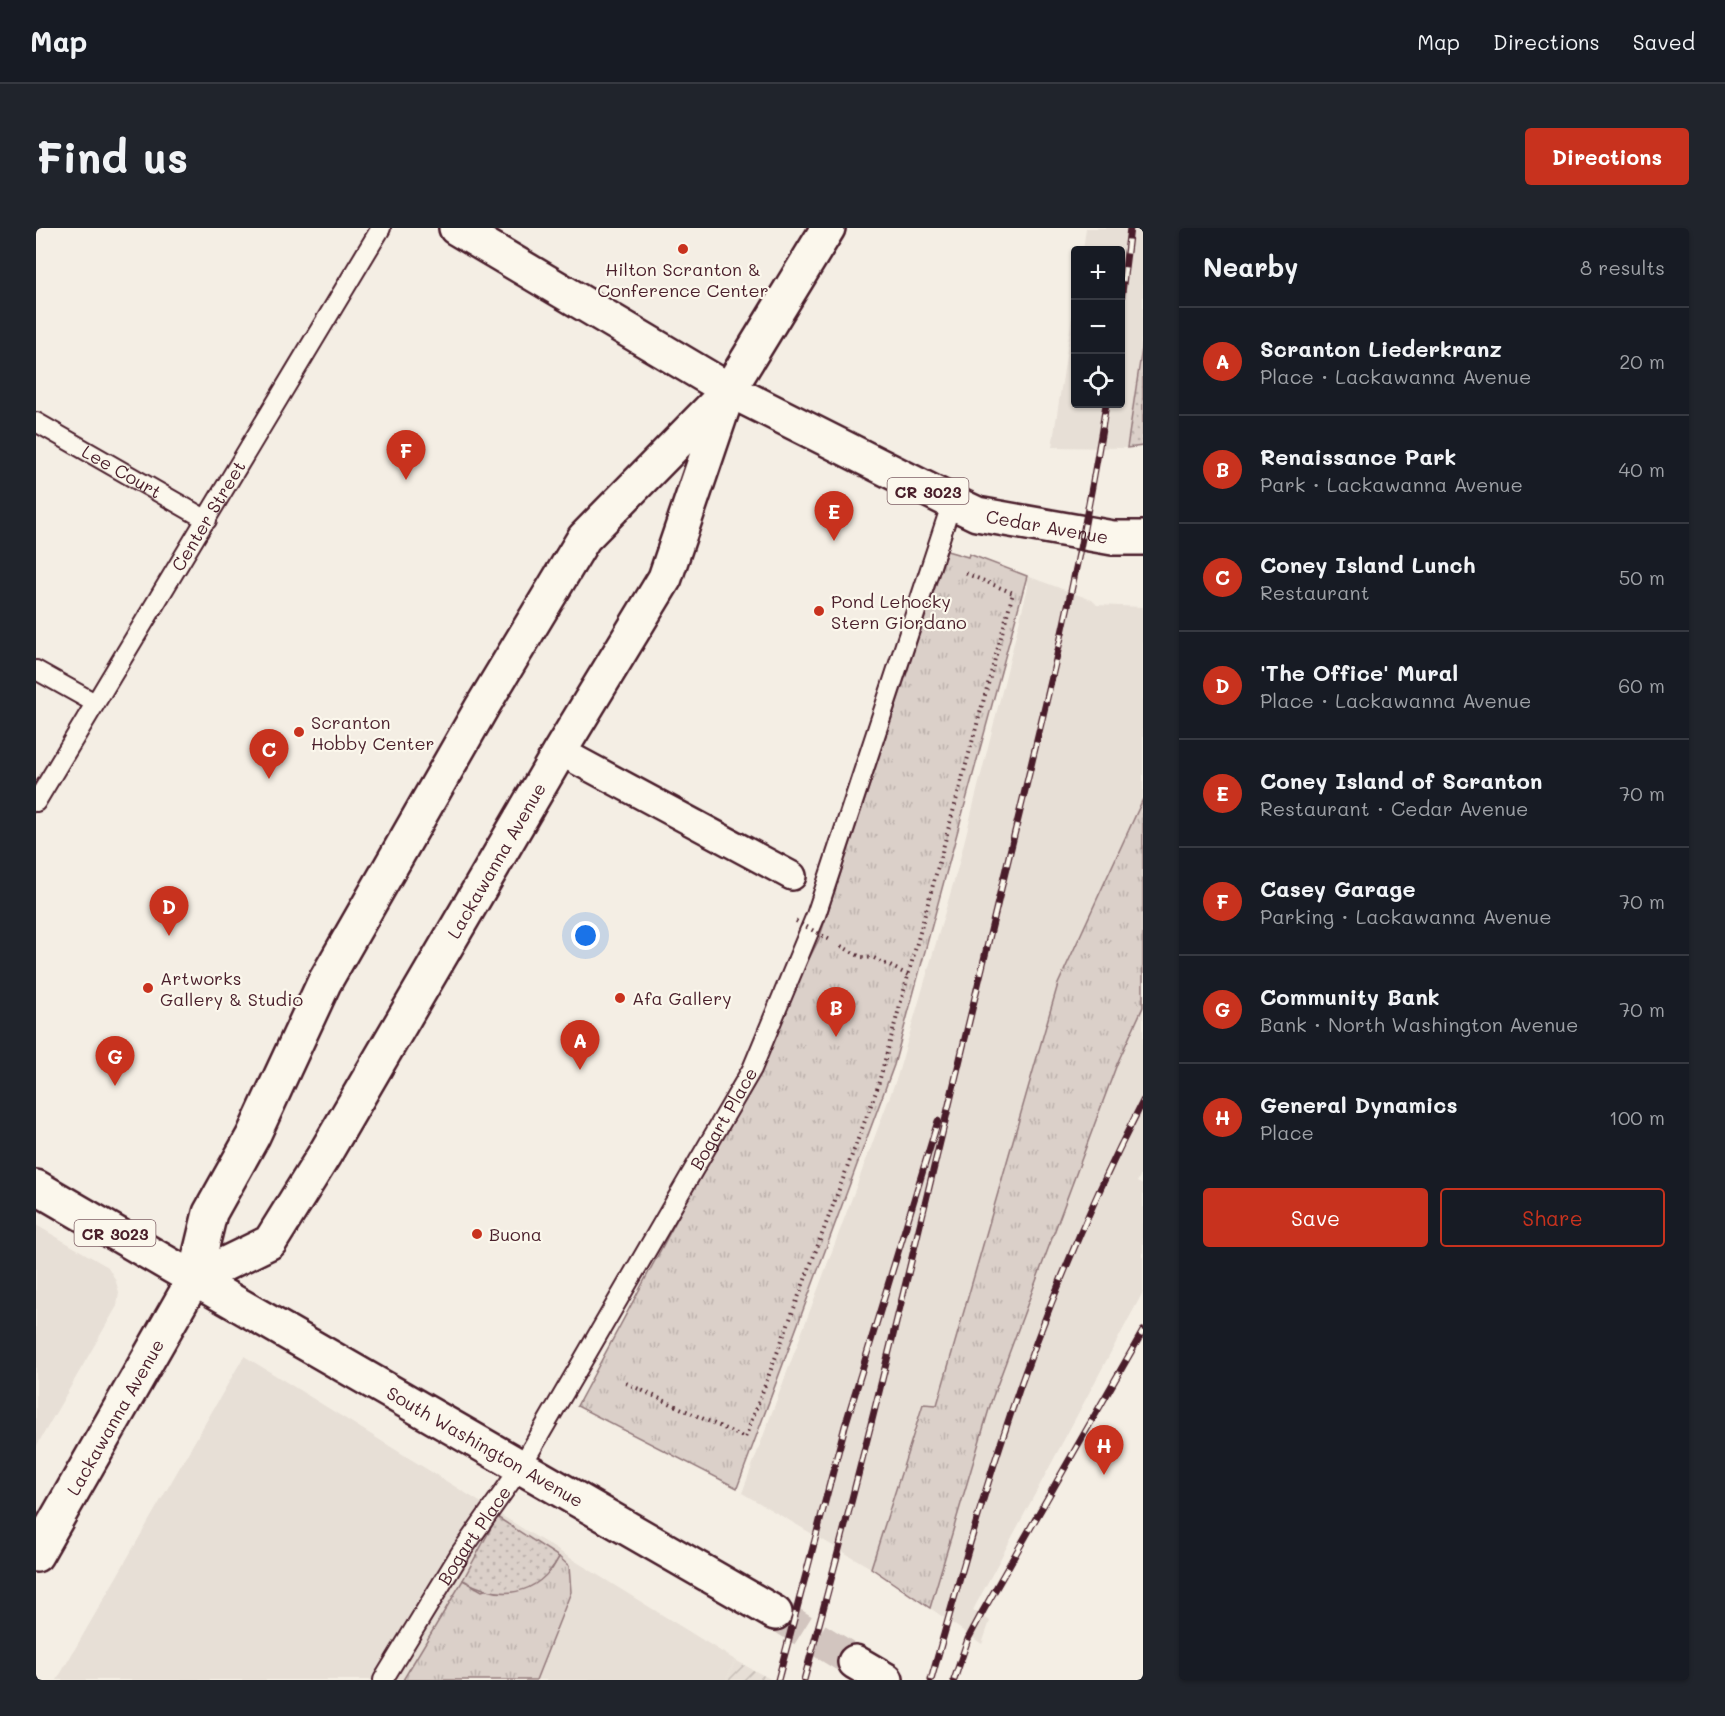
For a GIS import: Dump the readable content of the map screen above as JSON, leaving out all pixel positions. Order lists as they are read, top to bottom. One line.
{"streets":{"main road":["CR 3023","Cedar Avenue","Lackawanna Avenue","South Washington Avenue"],"lane":["Lee Court","Center Street","Bogart Place"]},"crossings":[["Lee Court","Center Street"],["CR 3023","Lackawanna Avenue"],["CR 3023","South Washington Avenue"],["Cedar Avenue","Lackawanna Avenue"],["Cedar Avenue","Bogart Place"],["Lackawanna Avenue","South Washington Avenue"],["Bogart Place","South Washington Avenue"]],"places":["Hilton Scranton & Conference Center","Pond Lehocky Stern Giordano","Scranton Hobby Center","Artworks Gallery & Studio","Afa Gallery","Buona"],"page":{"header":"Map","nav":["Map","Directions","Saved"],"buttons":["Directions",["Save","Share"]],"title":"Find us","heading":["Nearby","8 results"],"map_buttons":["+","−"],"list":[{"mark":"A","name":"Scranton Liederkranz","note":"Place · Lackawanna Avenue","value":"20 m"},{"mark":"B","name":"Renaissance Park","note":"Park · Lackawanna Avenue","value":"40 m"},{"mark":"C","name":"Coney Island Lunch","note":"Restaurant","value":"50 m"},{"mark":"D","name":"'The Office' Mural","note":"Place · Lackawanna Avenue","value":"60 m"},{"mark":"E","name":"Coney Island of Scranton","note":"Restaurant · Cedar Avenue","value":"70 m"},{"mark":"F","name":"Casey Garage","note":"Parking · Lackawanna Avenue","value":"70 m"},{"mark":"G","name":"Community Bank","note":"Bank · North Washington Avenue","value":"70 m"},{"mark":"H","name":"General Dynamics","note":"Place","value":"100 m"}],"pins":["F","E","C","D","B","A","G","H"]}}
